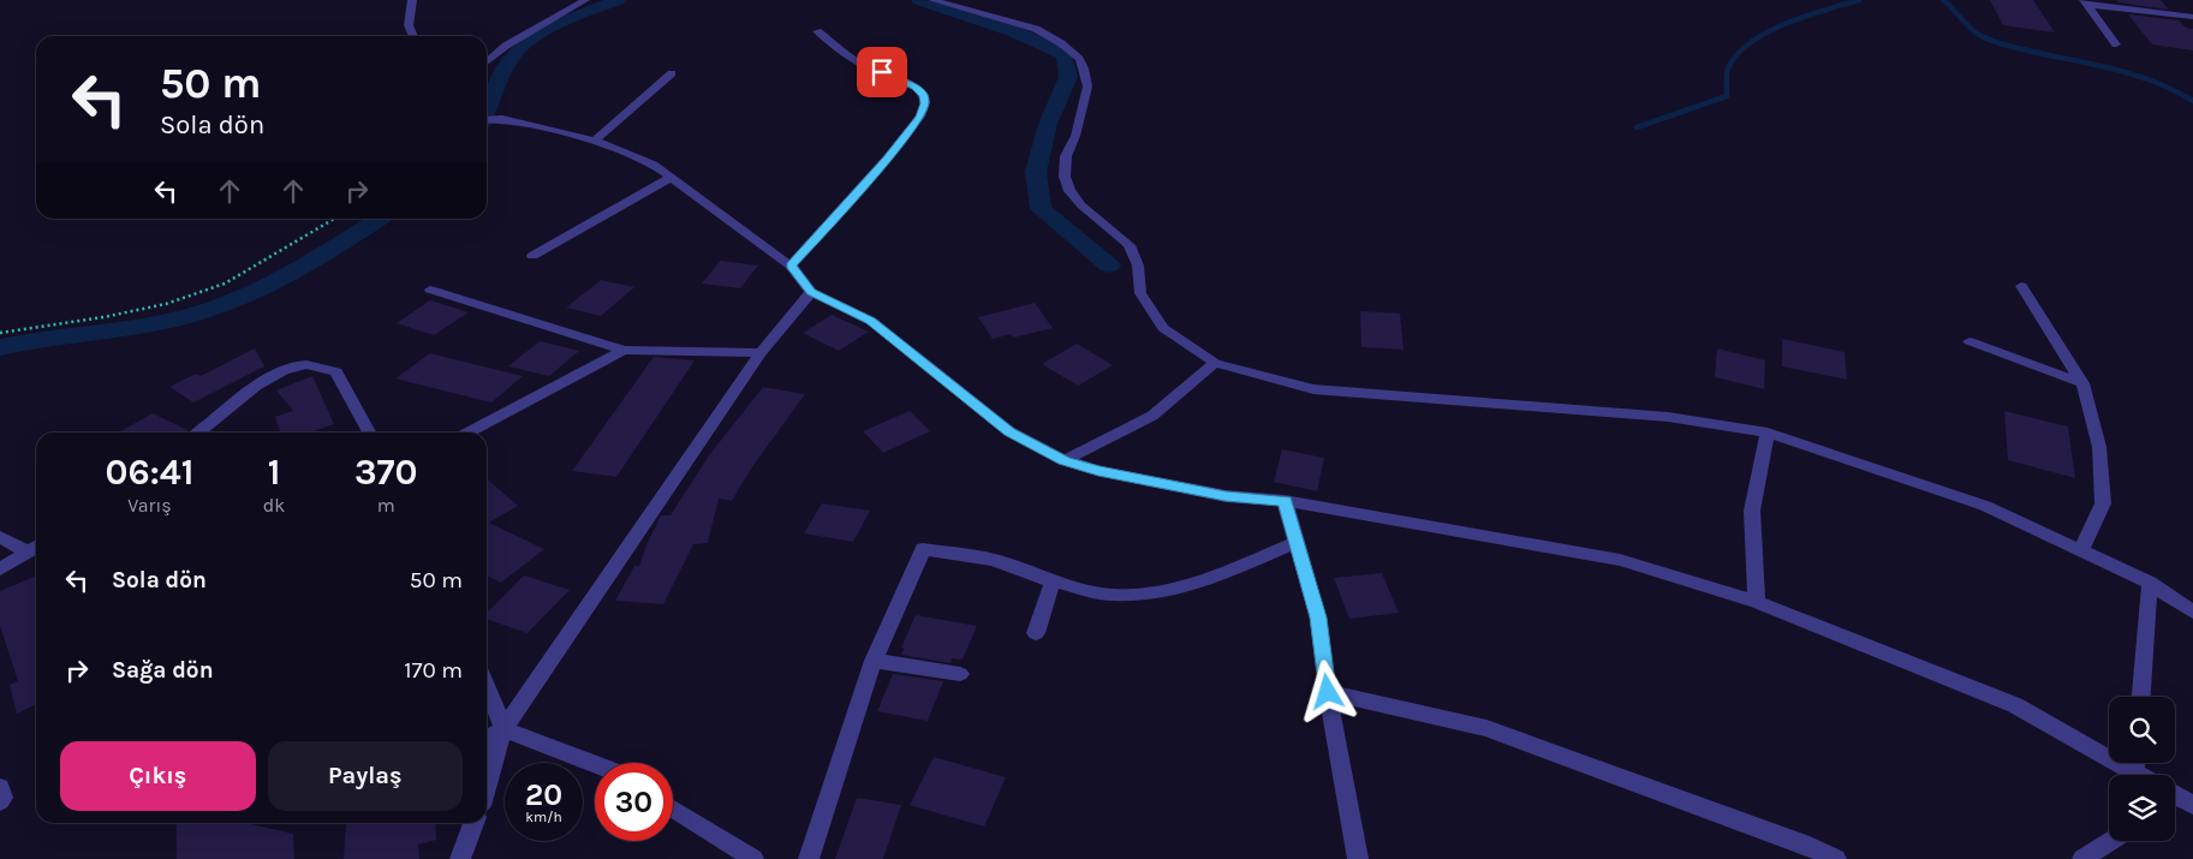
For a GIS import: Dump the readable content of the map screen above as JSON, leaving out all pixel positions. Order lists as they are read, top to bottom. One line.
{"page":{"turn":["50 m","Sola dön"],"eta":["06:41","Varış","1","dk","370","m"],"list":[{"name":"Sola dön","value":"50 m"},{"name":"Sağa dön","value":"170 m"}],"buttons":["Çıkış","Paylaş"],"speed":"20 km/h","limit":"30"}}
